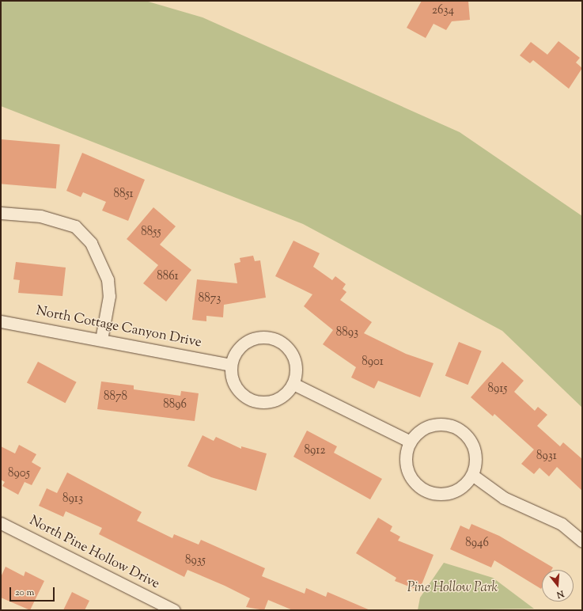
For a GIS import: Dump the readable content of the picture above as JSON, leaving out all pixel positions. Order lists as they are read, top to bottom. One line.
{"streets":{"street":["North Cottage Canyon Drive","North Pine Hollow Drive"]},"parks":["Pine Hollow Park"],"house_numbers":["2634","8851","8855","8861","8873","8893","8901","8915","8878","8896","8912","8931","8905","8913","8946","8935"],"scale_bar":"20 m","north":"bottom"}
